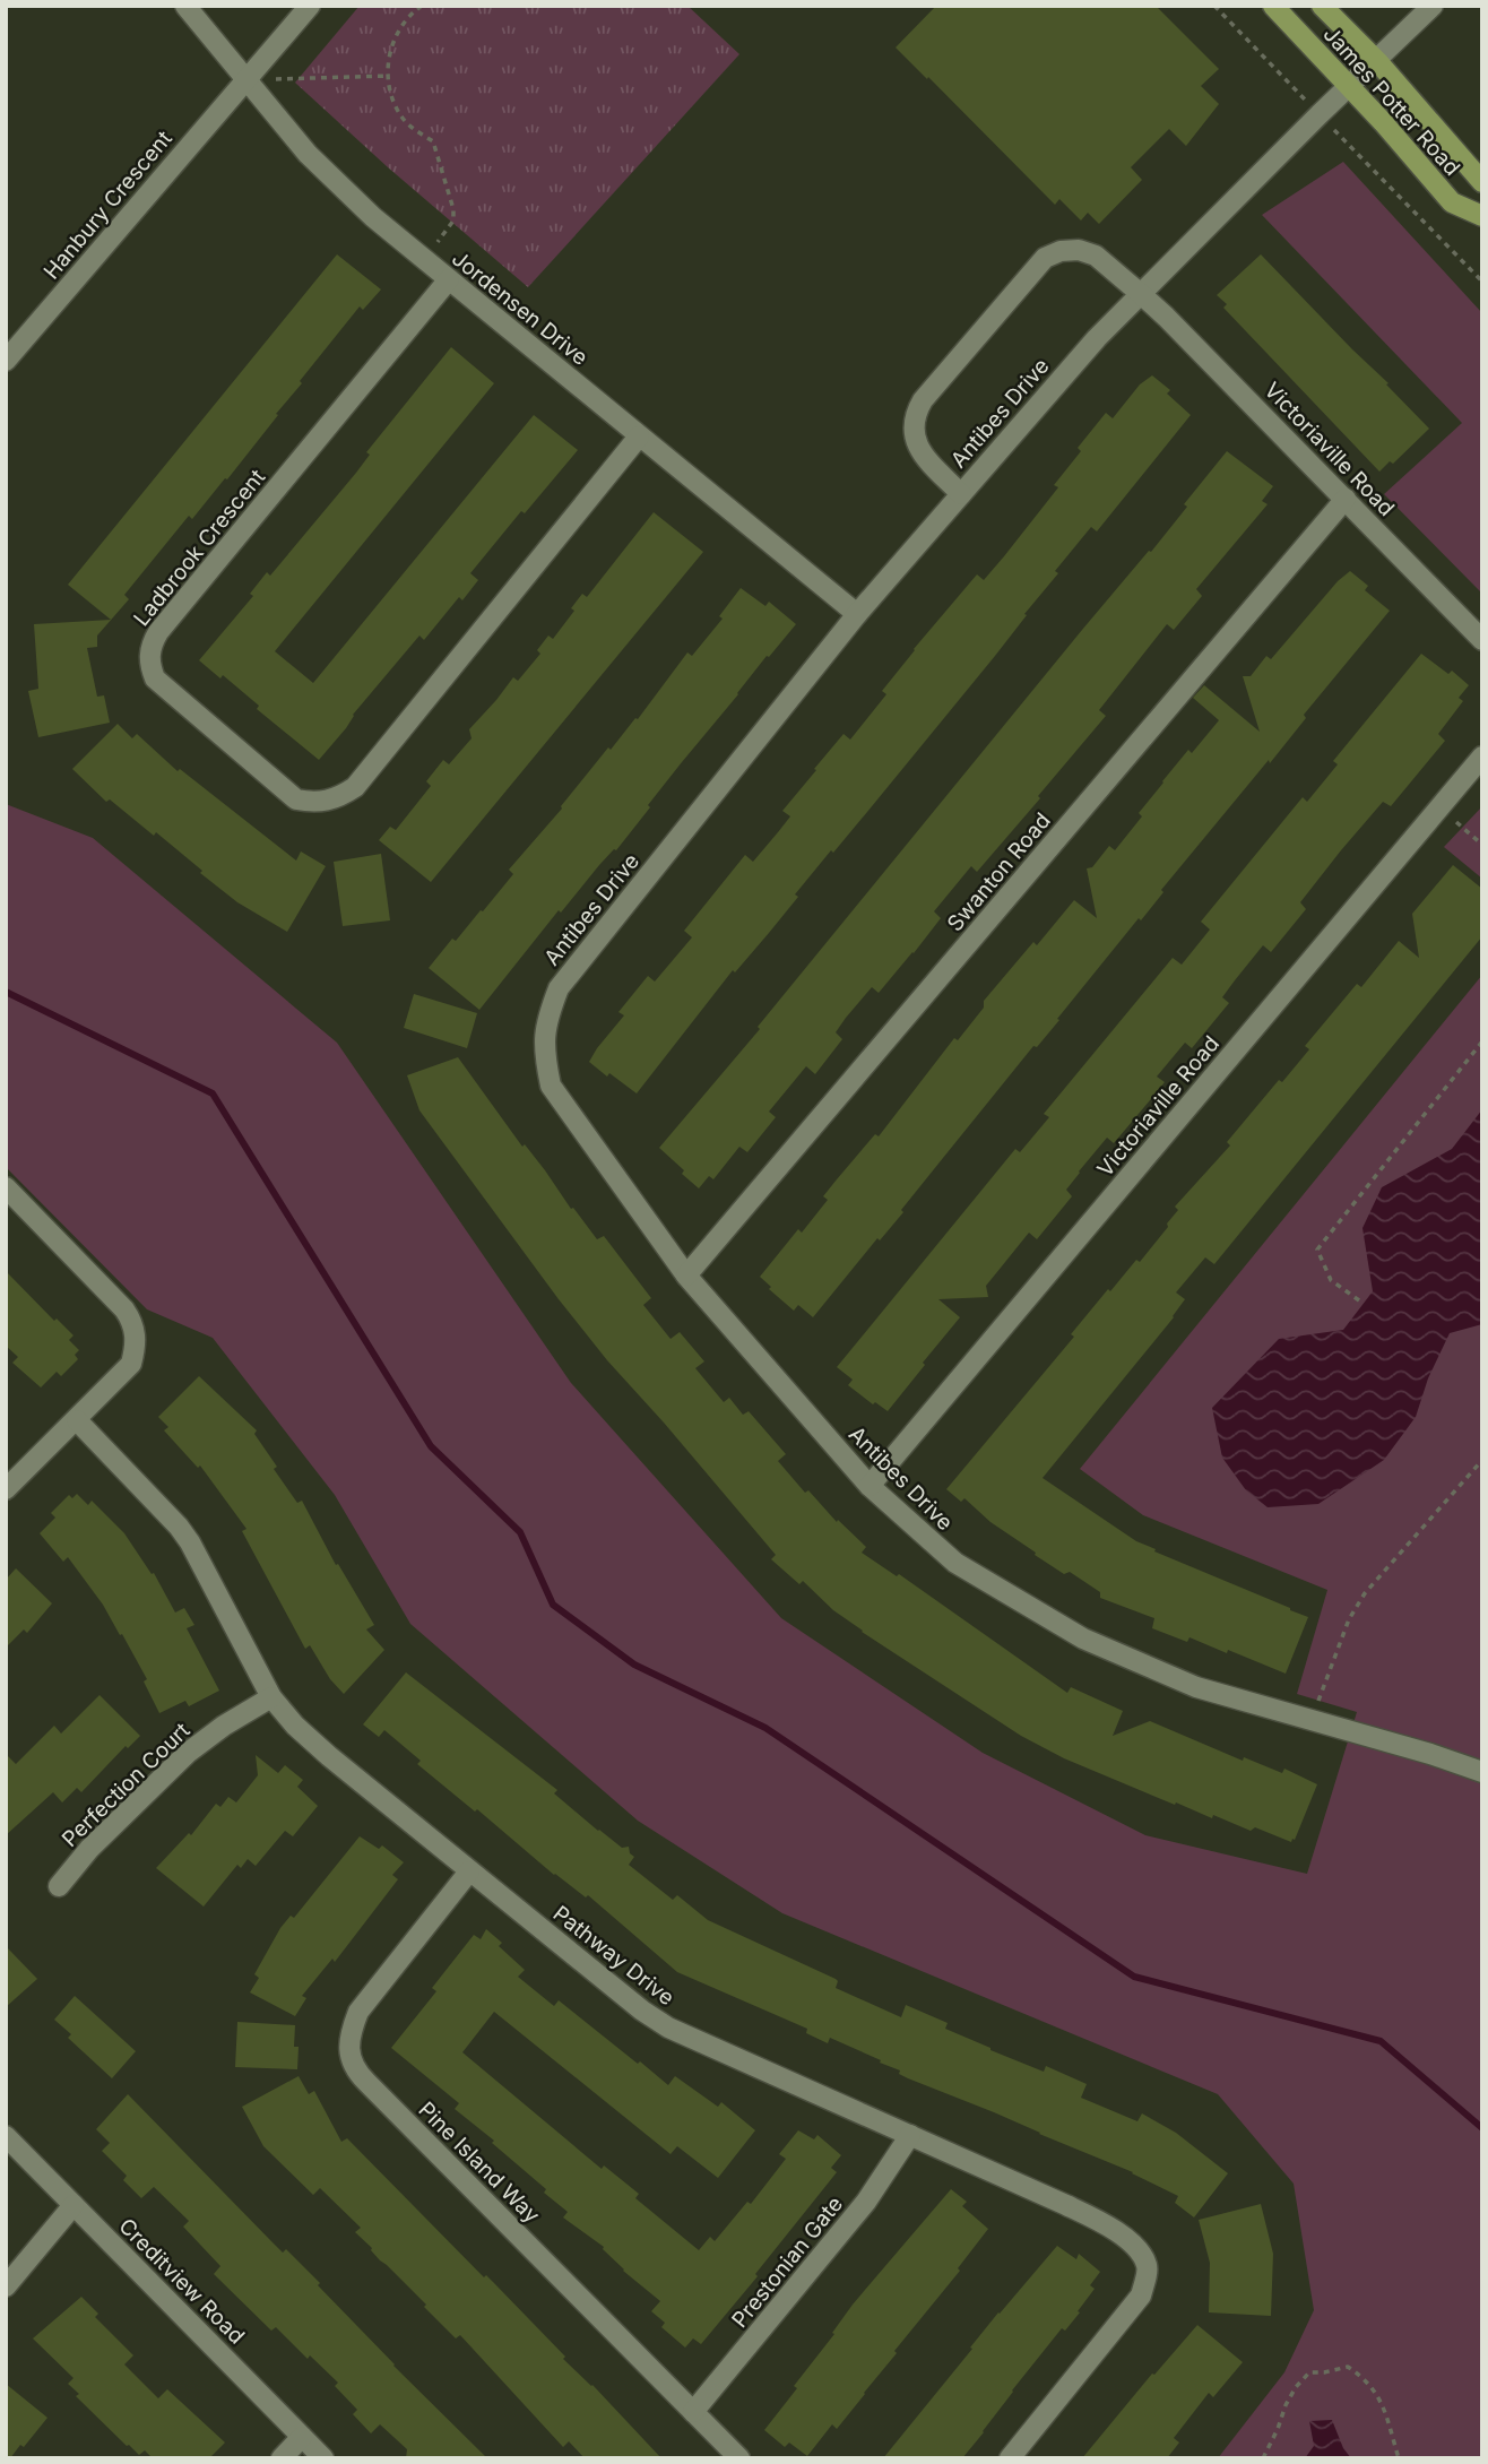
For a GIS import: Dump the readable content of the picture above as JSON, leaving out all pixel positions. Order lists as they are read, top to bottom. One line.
{"streets":{"main road":["James Potter Road"],"street":["Hanbury Crescent","Jordensen Drive","Antibes Drive","Victoriaville Road","Ladbrook Crescent","Swanton Road","Perfection Court","Pathway Drive","Pine Island Way","Prestonian Gate","Creditview Road"]},"crossings":[["James Potter Road","Antibes Drive"],["Hanbury Crescent","Jordensen Drive"],["Jordensen Drive","Antibes Drive"],["Jordensen Drive","Ladbrook Crescent"],["Antibes Drive","Victoriaville Road"],["Antibes Drive","Swanton Road"],["Victoriaville Road","Swanton Road"],["Perfection Court","Pathway Drive"],["Pathway Drive","Pine Island Way"],["Pathway Drive","Prestonian Gate"],["Pine Island Way","Prestonian Gate"]]}
